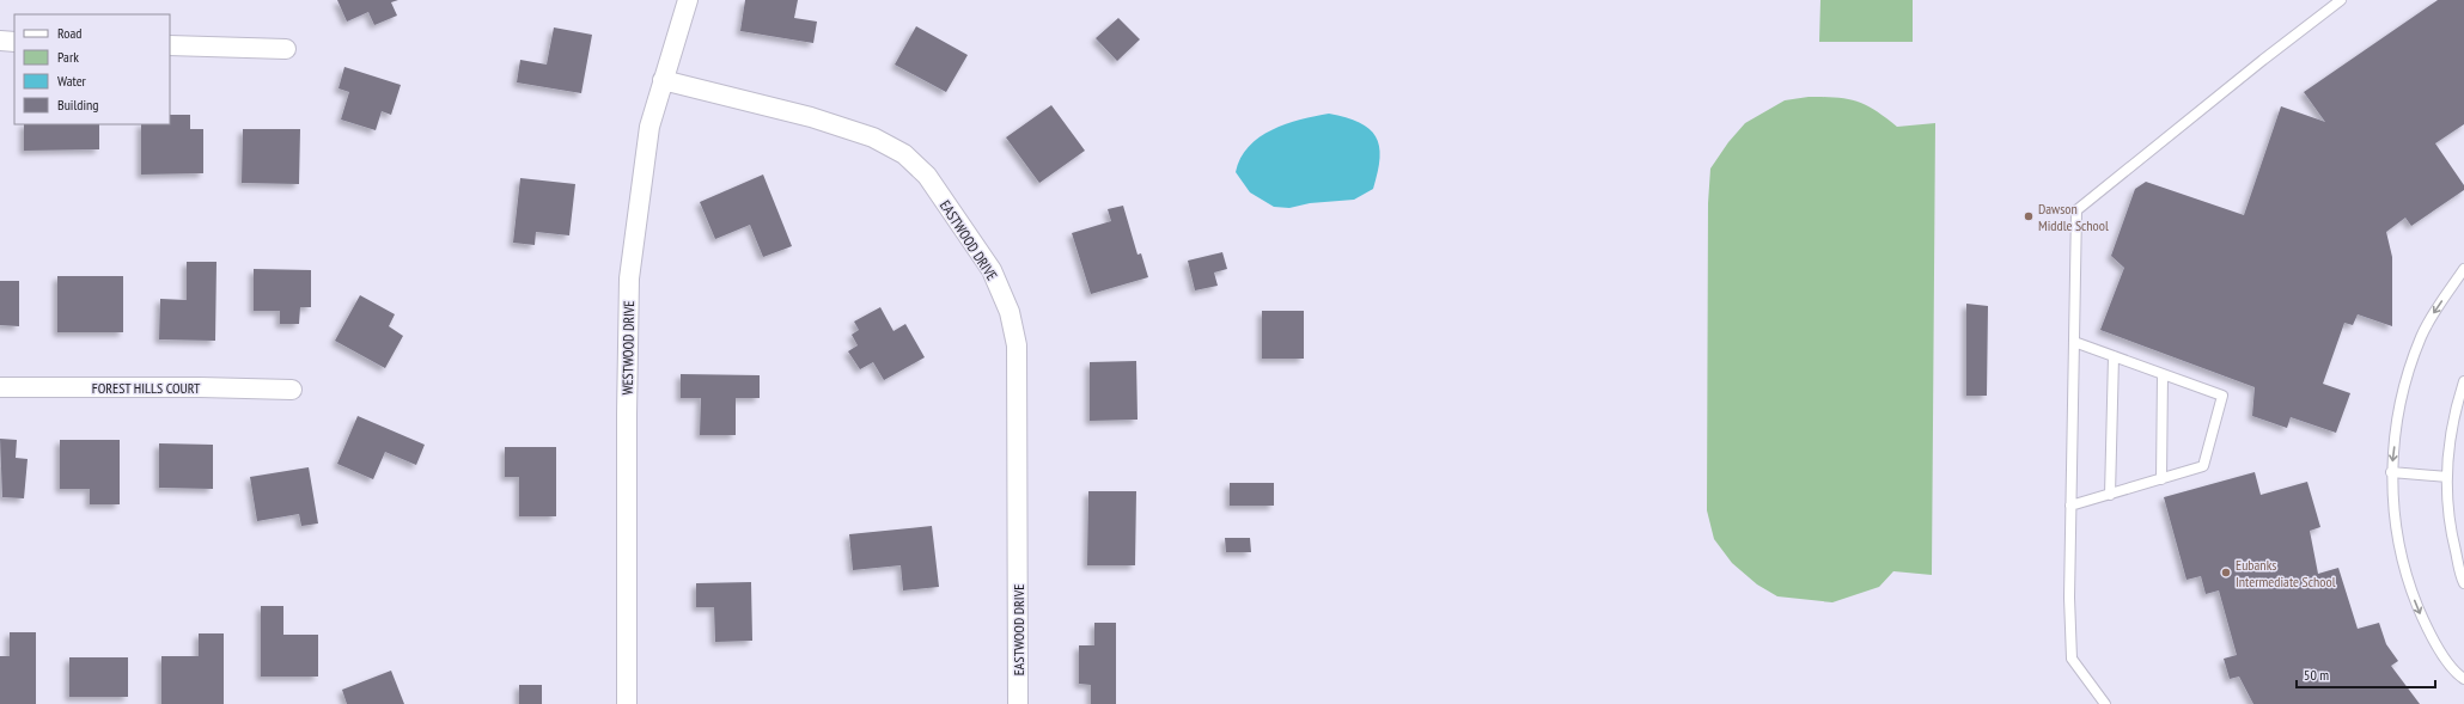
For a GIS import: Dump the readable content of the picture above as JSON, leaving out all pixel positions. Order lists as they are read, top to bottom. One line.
{"streets":{"street":["EASTWOOD DRIVE","WESTWOOD DRIVE","FOREST HILLS COURT"]},"crossings":[["EASTWOOD DRIVE","WESTWOOD DRIVE"]],"places":["Dawson Middle School","Eubanks Intermediate School"],"legend":["Road","Park","Water","Building"],"scale_bar":"50 m"}
